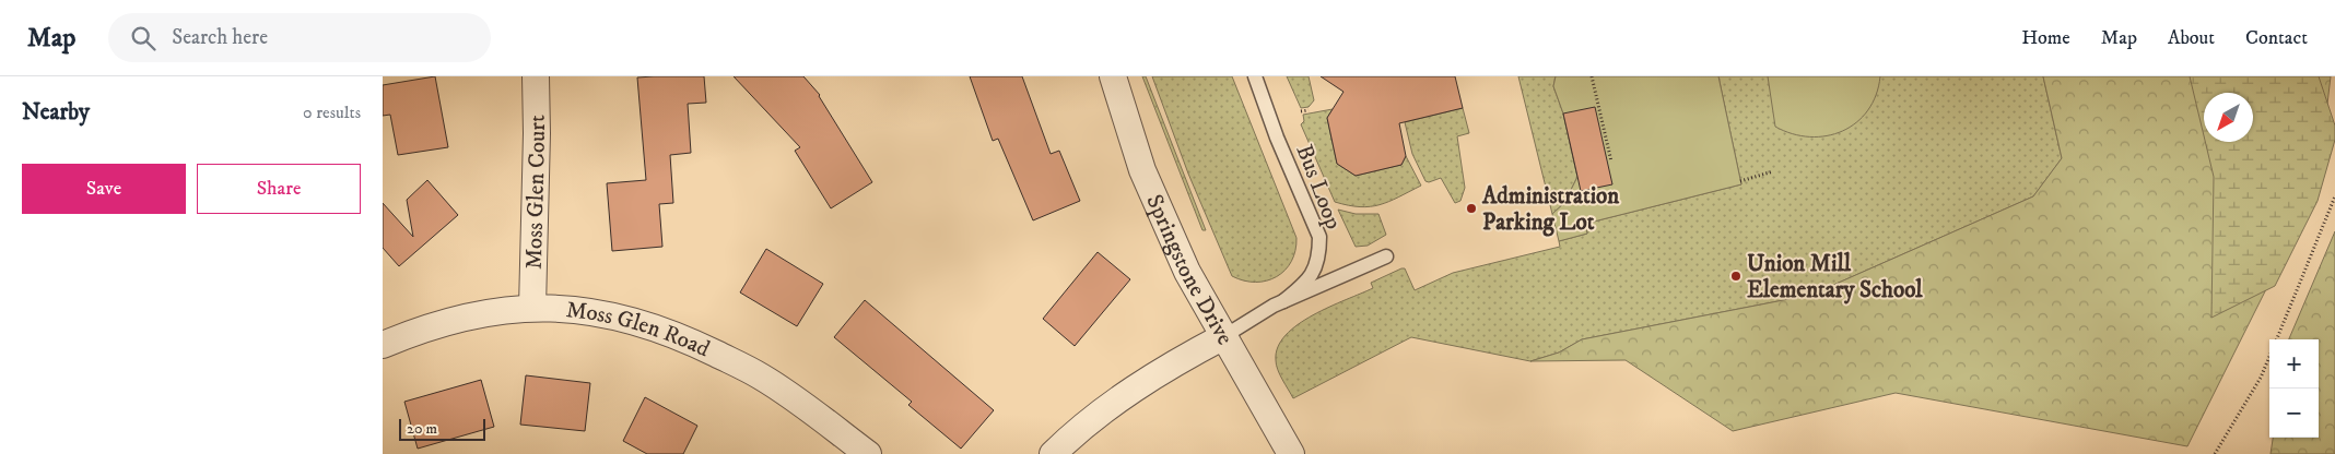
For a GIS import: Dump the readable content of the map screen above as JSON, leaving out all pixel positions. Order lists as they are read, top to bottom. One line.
{"streets":{"street":["Moss Glen Court","Springstone Drive","Moss Glen Road"],"lane":["Bus Loop"]},"crossings":[["Moss Glen Court","Moss Glen Road"]],"places":["Administration Parking Lot","Union Mill Elementary School"],"scale_bar":"20 m","north":"bottom left","page":{"header":"Map","search":"Search here","nav":["Home","Map","About","Contact"],"heading":["Nearby","0 results"],"buttons":["Save","Share"],"map_buttons":["+","−"],"scale":"20 m"}}
